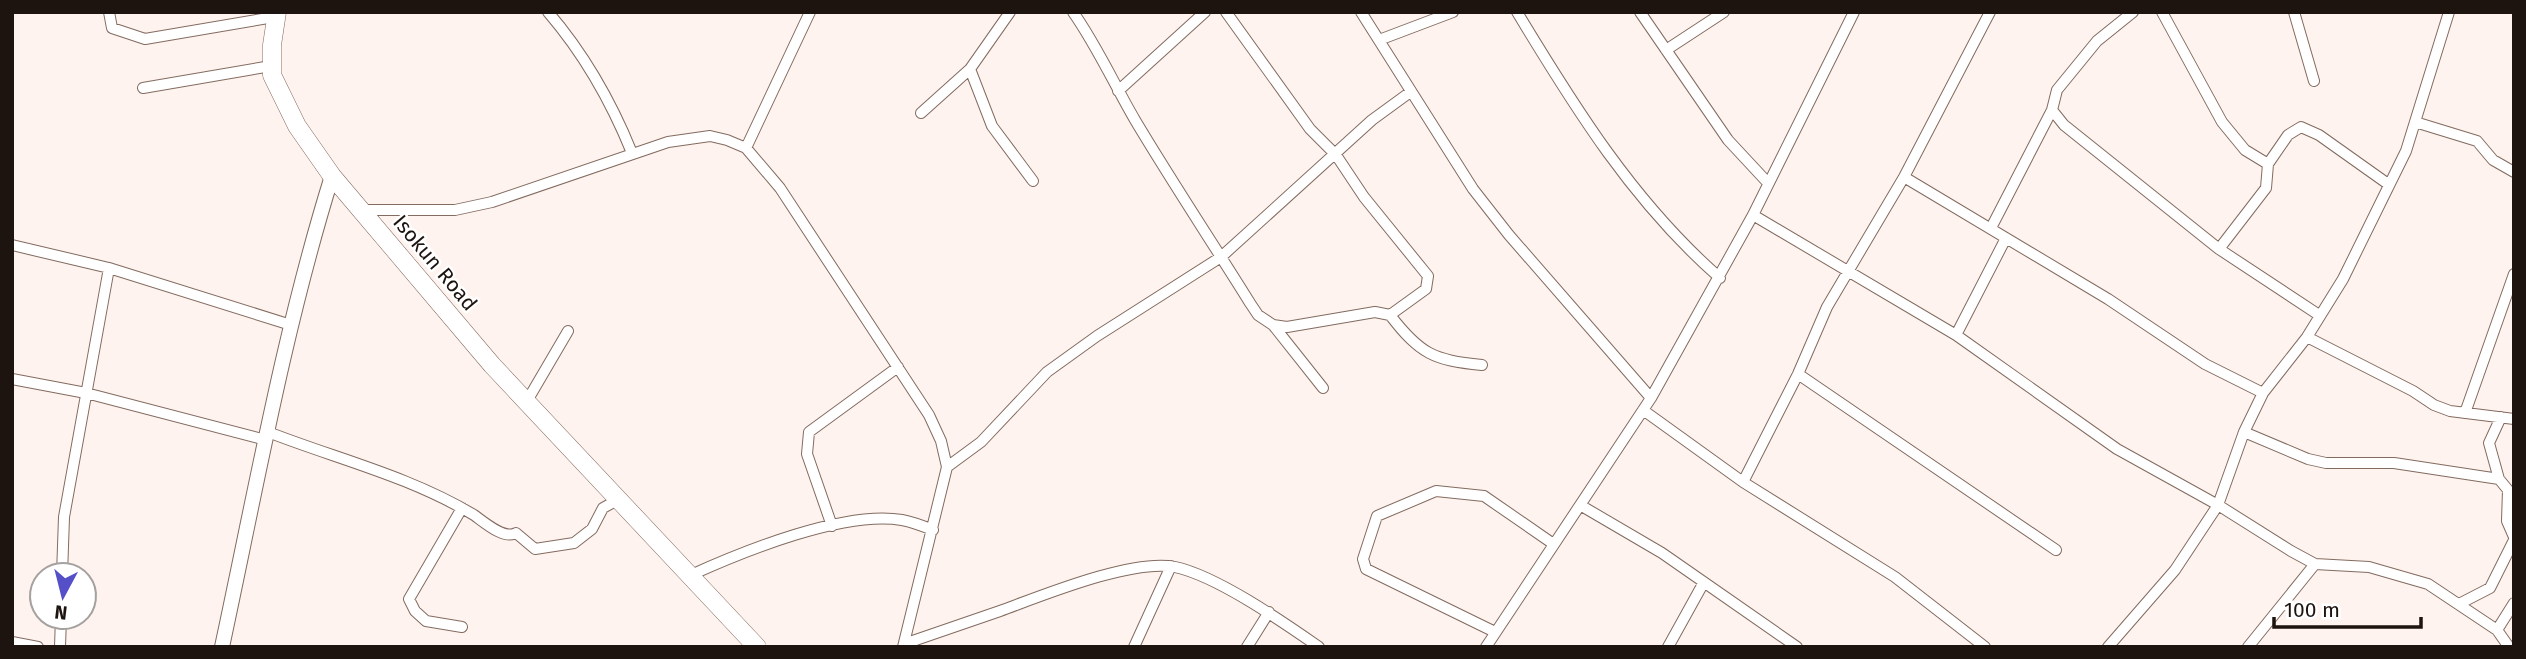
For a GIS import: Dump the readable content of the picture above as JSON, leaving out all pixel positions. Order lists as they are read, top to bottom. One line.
{"streets":{"main road":["Isokun Road"]},"scale_bar":"100 m","north":"bottom"}
